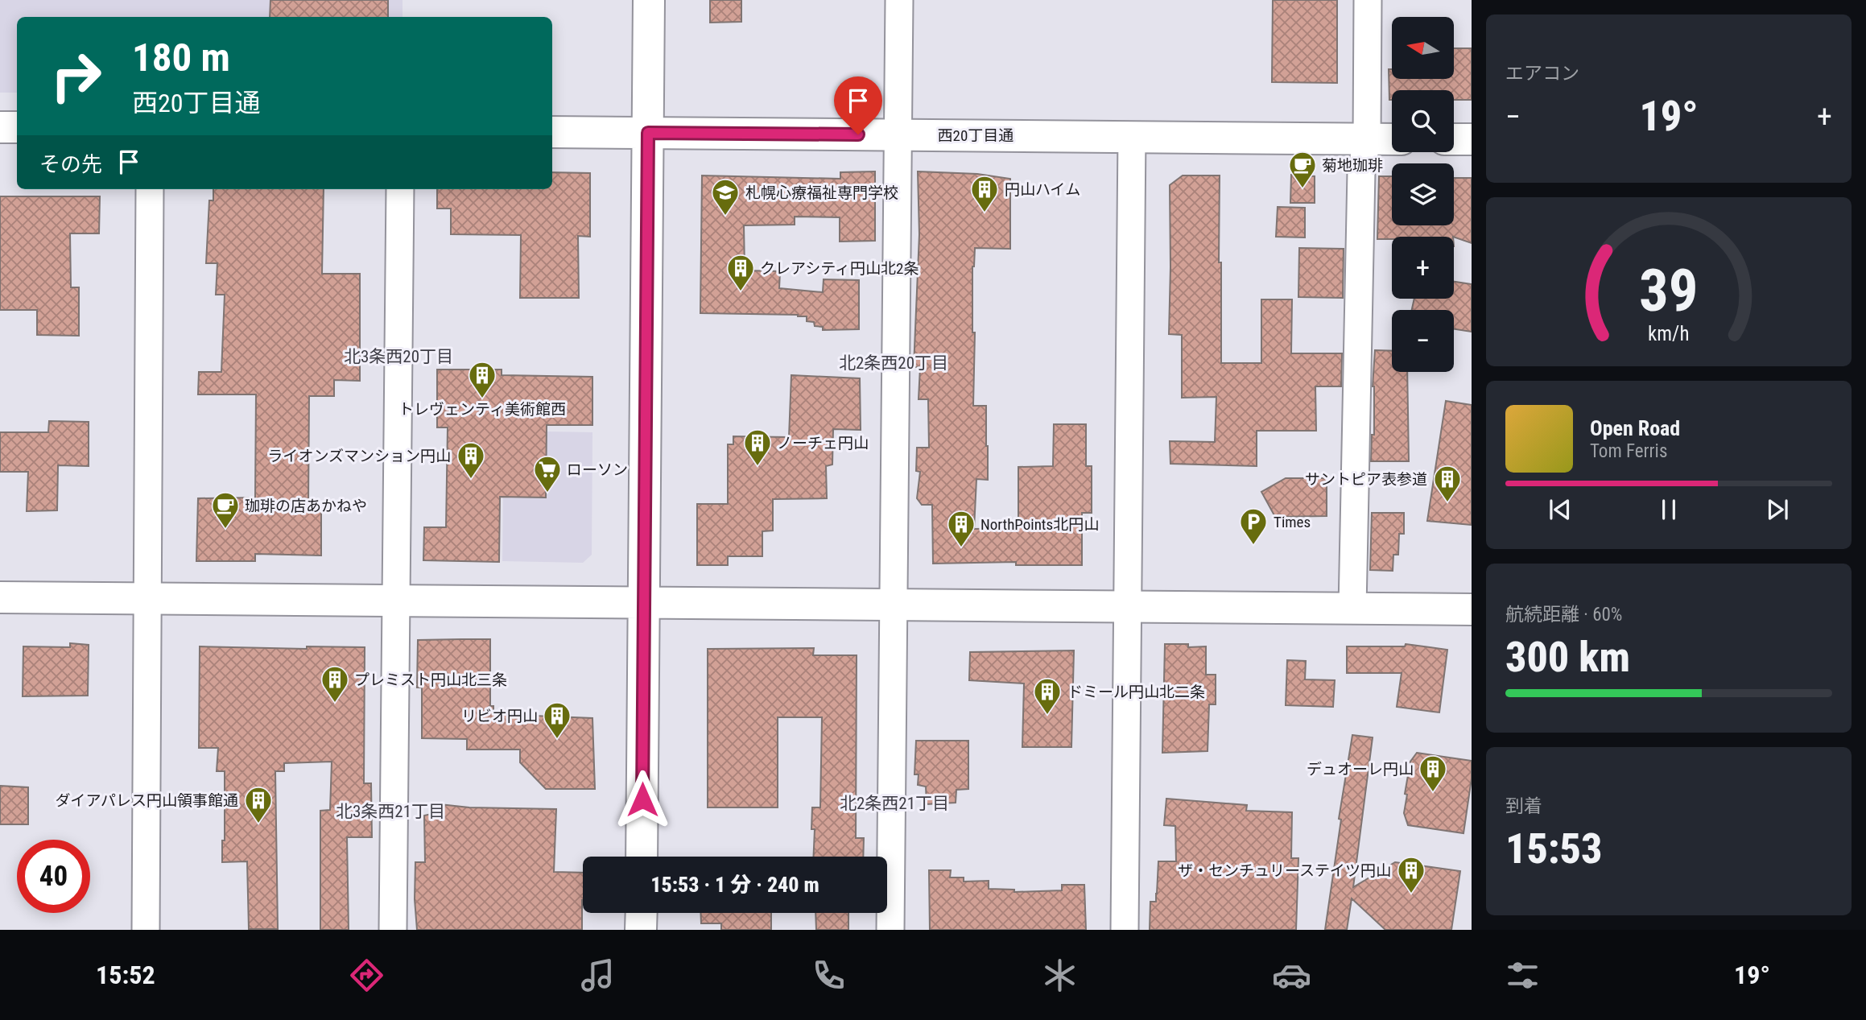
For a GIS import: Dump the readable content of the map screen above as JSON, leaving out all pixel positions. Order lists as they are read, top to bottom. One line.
{"streets":{"street":["西20丁目通"]},"districts":["北3条西20丁目","北2条西20丁目","北2条西21丁目","北3条西21丁目"],"places":{"cafe":["菊地珈琲","珈琲の店あかねや"],"building":["円山ハイム","クレアシティ円山北2条","トレヴェンティ美術館西","ノーチェ円山","ライオンズマンション円山","サントピア表参道","NorthPoints北円山","プレミスト円山北三条","ドミール円山北二条","リビオ円山","デュオーレ円山","ダイアパレス円山領事館通","ザ・センチュリーステイツ円山"],"school or university":["札幌心療福祉専門学校"],"supermarket":["ローソン"],"parking":["Times"]},"north":"left","page":{"tile":["エアコン",["航続距離 · 60%","300 km"],["到着","15:53"]],"map_buttons":["+","−"],"turn":["180 m","西20丁目通"],"heat":["−","19°","+"],"then":"その先","song":["Open Road","Tom Ferris"],"limit":"40","trip":"15:53 · 1 分 · 240 m","tabs":["15:52","19°"],"gauge":["39","km/h"]}}
